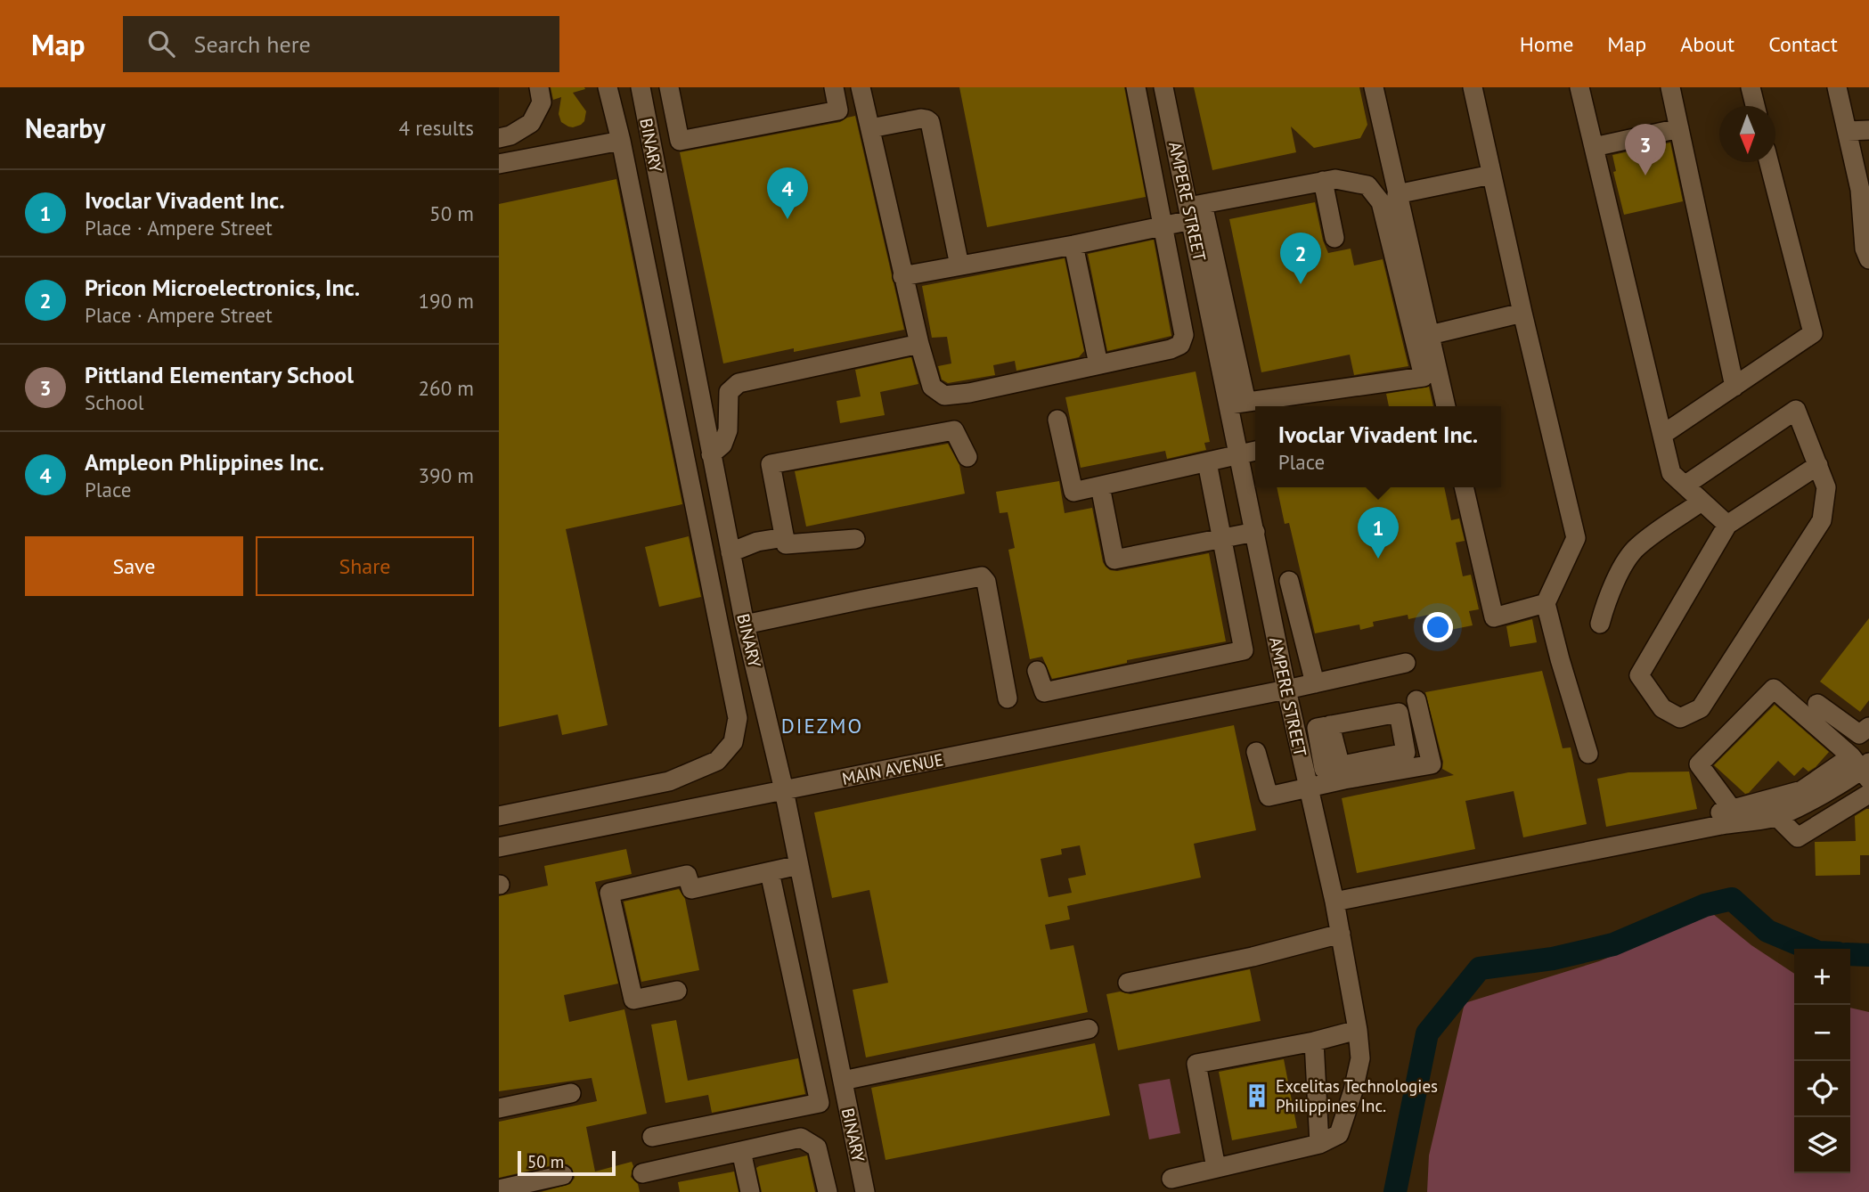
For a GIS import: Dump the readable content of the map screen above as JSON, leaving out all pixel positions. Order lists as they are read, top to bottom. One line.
{"streets":{"street":["BINARY","AMPERE STREET","MAIN AVENUE"]},"crossings":[["BINARY","MAIN AVENUE"],["AMPERE STREET","MAIN AVENUE"]],"districts":["DIEZMO"],"places":{"building":["Excelitas Technologies Philippines Inc."]},"scale_bar":"50 m","north":"bottom","page":{"header":"Map","search":"Search here","nav":["Home","Map","About","Contact"],"heading":["Nearby","4 results"],"pins":["3","4","2","1"],"list":[{"mark":"1","name":"Ivoclar Vivadent Inc.","note":"Place · Ampere Street","value":"50 m"},{"mark":"2","name":"Pricon Microelectronics, Inc.","note":"Place · Ampere Street","value":"190 m"},{"mark":"3","name":"Pittland Elementary School","note":"School","value":"260 m"},{"mark":"4","name":"Ampleon Phlippines Inc.","note":"Place","value":"390 m"}],"popup":["Ivoclar Vivadent Inc.","Place"],"buttons":["Save","Share"],"map_buttons":["+","−"],"scale":"50 m"}}
